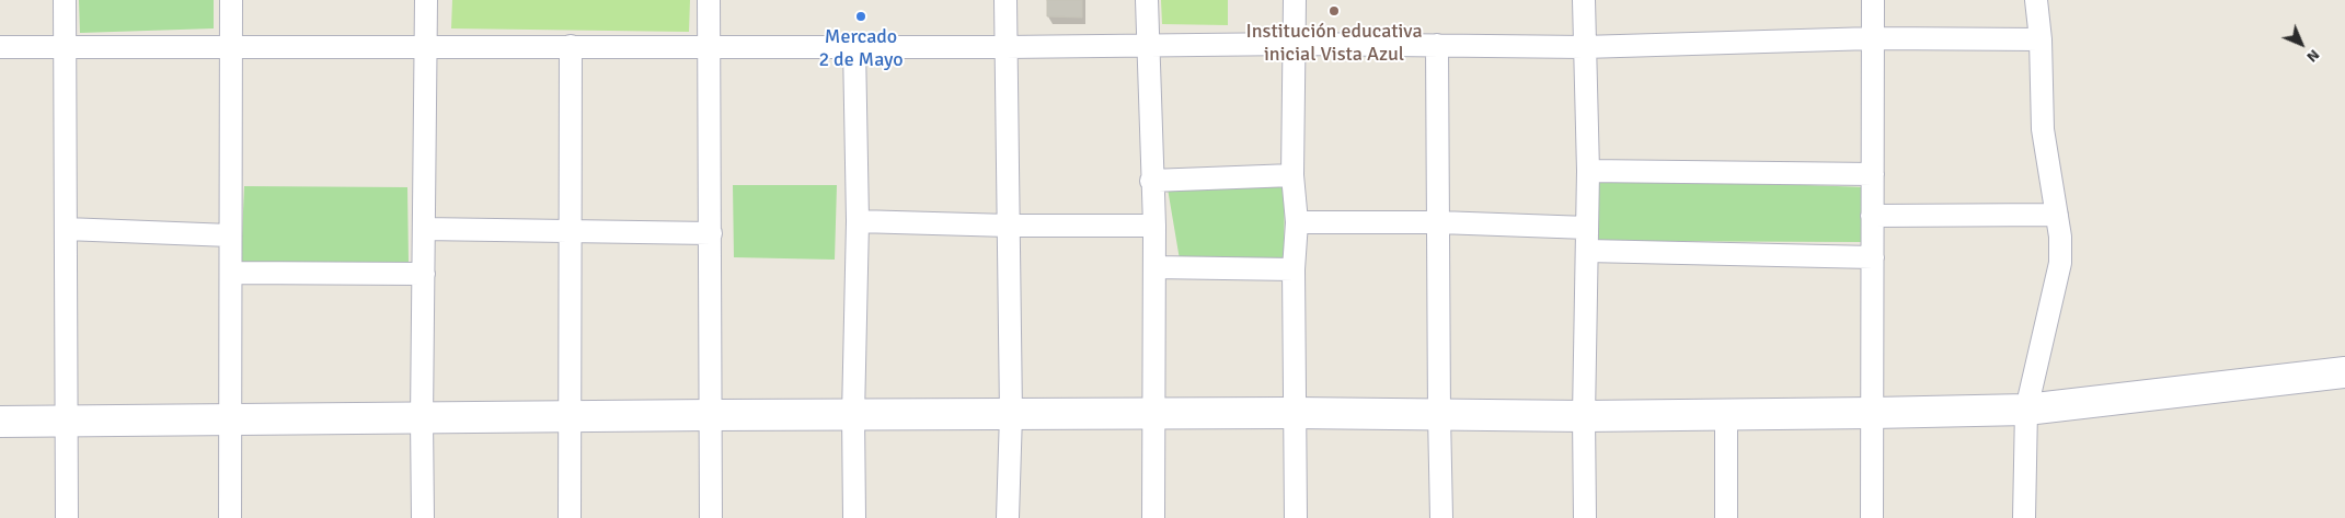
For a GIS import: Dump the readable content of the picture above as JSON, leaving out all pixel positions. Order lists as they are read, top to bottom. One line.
{"places":["Institución educativa inicial Vista Azul","Mercado 2 de Mayo"],"north":"bottom right"}
